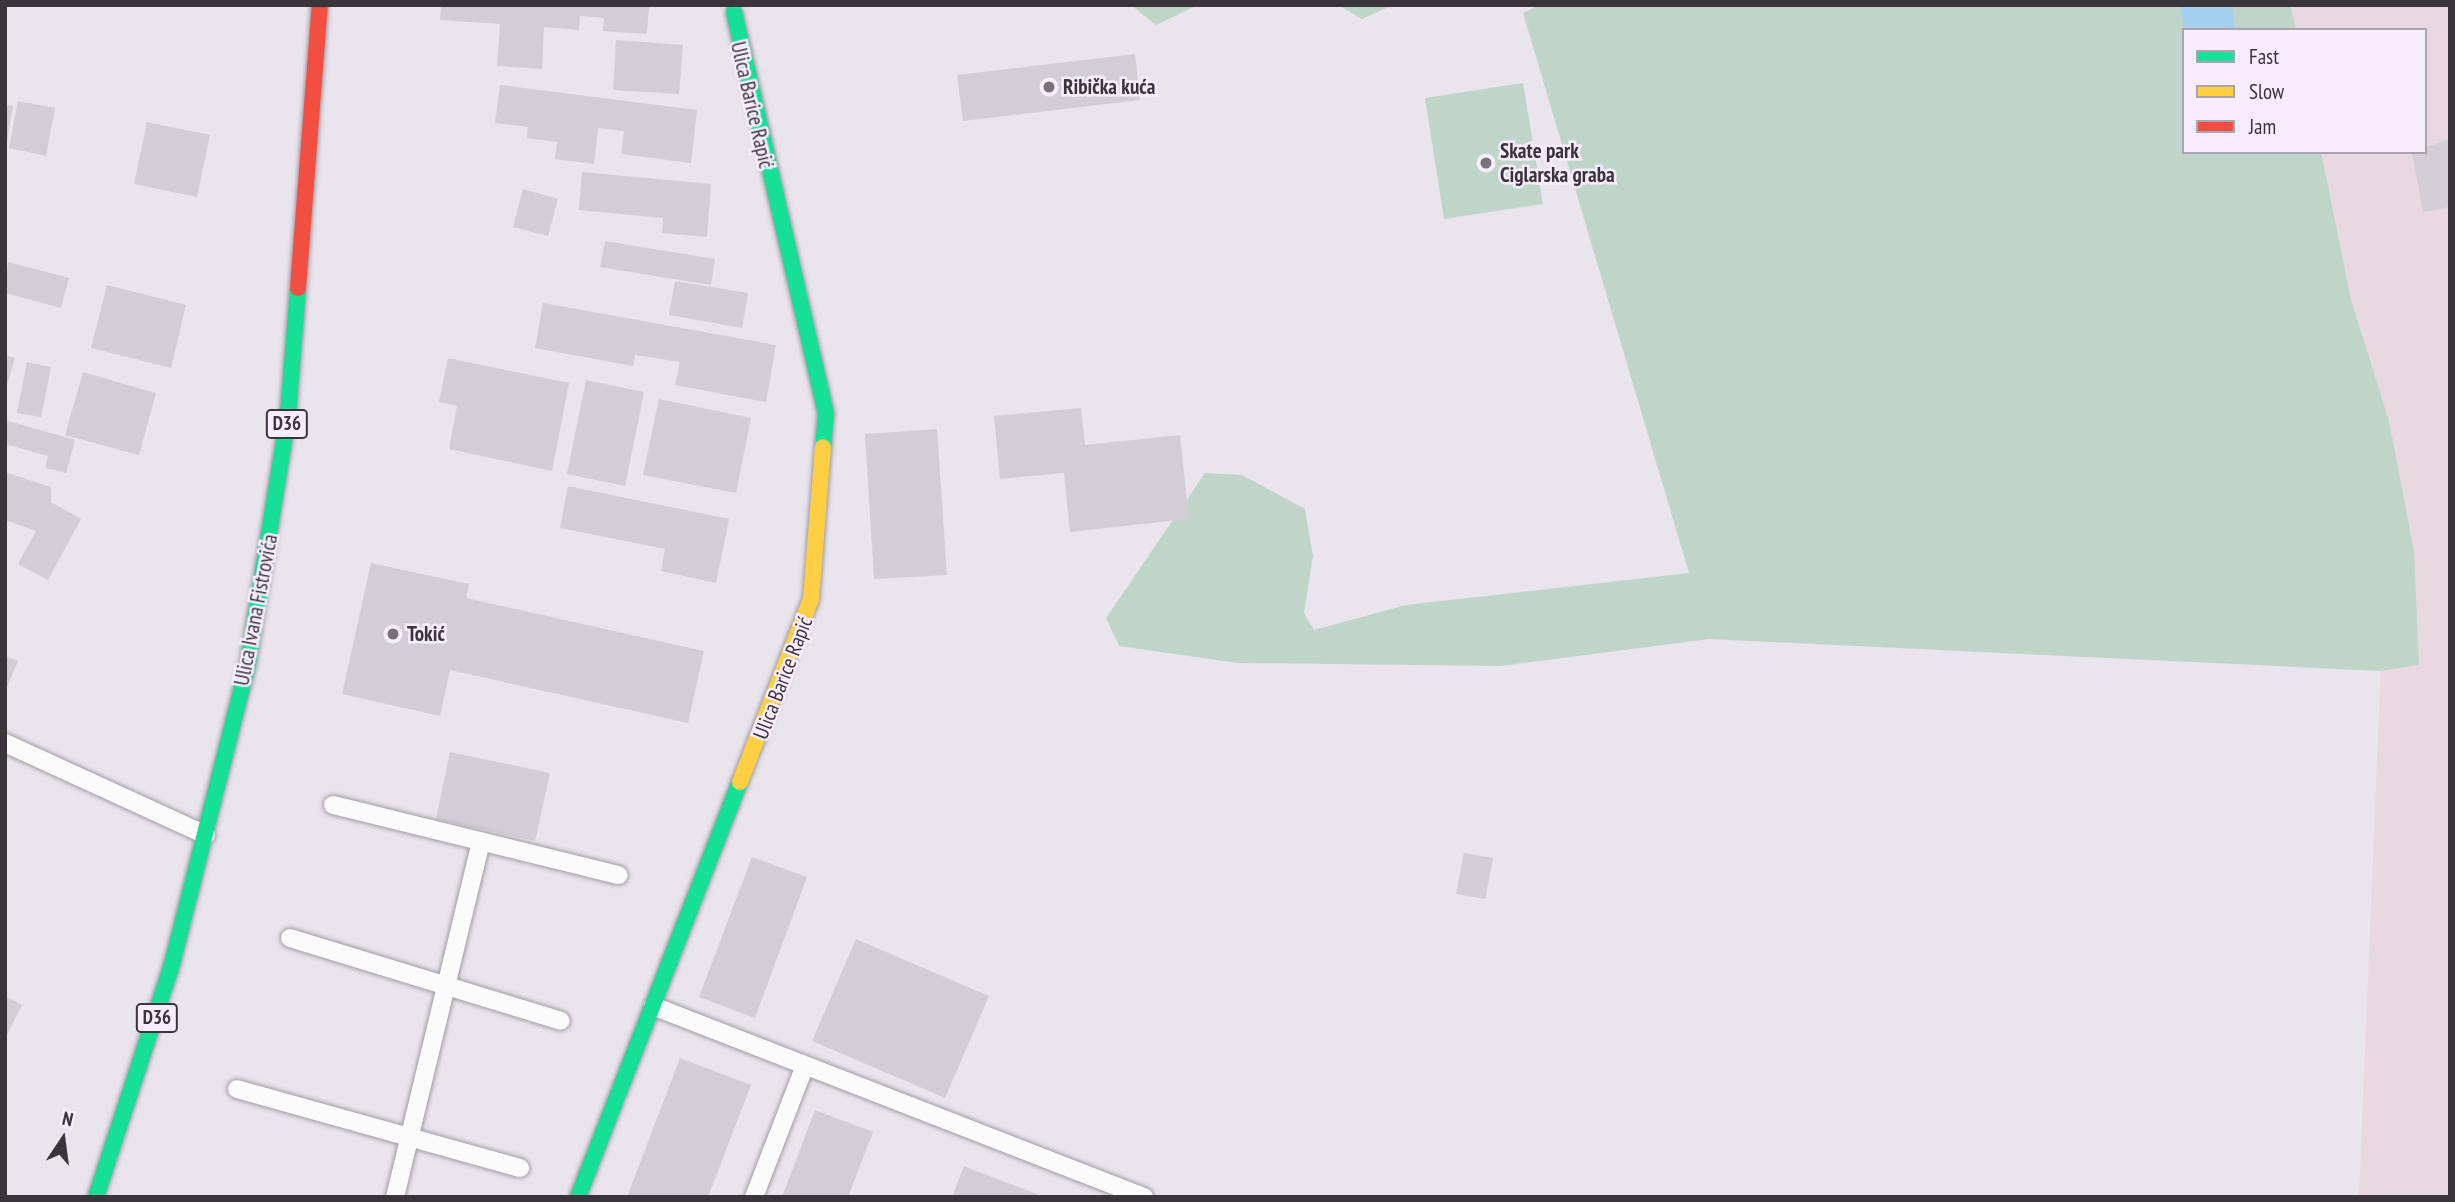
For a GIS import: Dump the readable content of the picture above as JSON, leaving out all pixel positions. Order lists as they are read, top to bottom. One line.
{"streets":{"street":["Ulica Barice Rapić","D36","Ulica Ivana Fistrovića"]},"places":["Ribička kuća","Skate park Ciglarska graba","Tokić"],"legend":["Fast","Slow","Jam"],"north":"top"}
